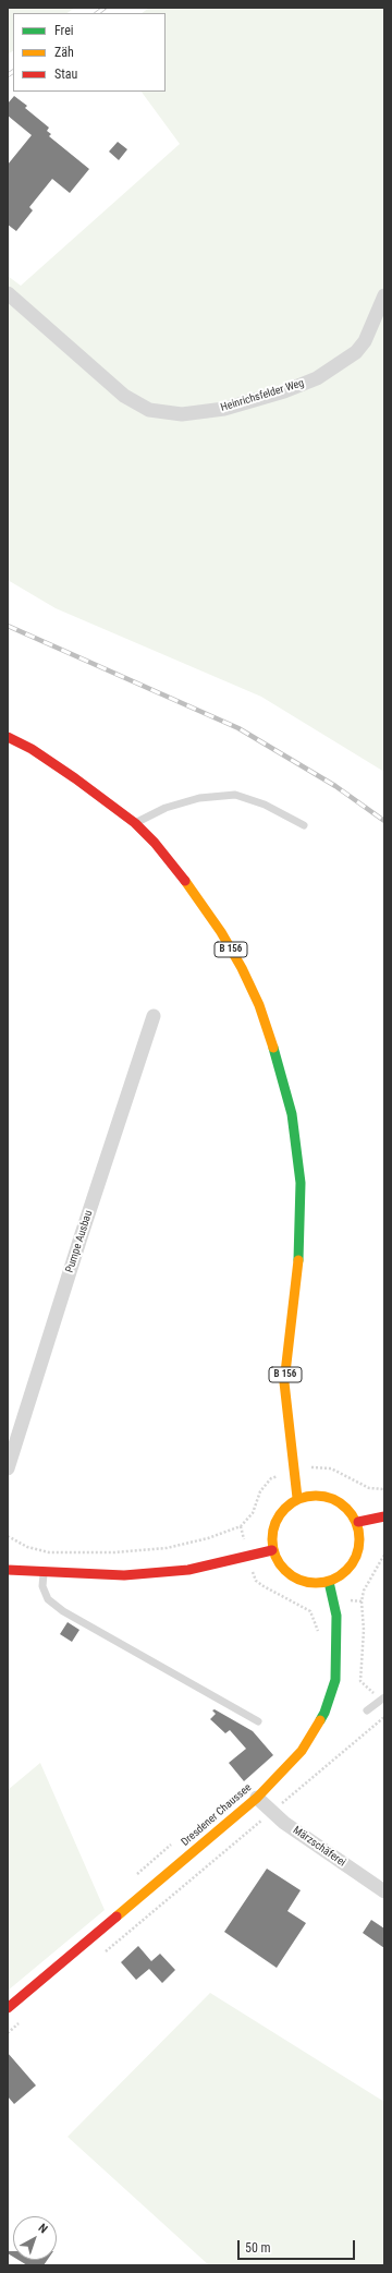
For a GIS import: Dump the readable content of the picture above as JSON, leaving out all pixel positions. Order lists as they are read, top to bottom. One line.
{"streets":{"main road":["B 156","Dresdener Chaussee"],"street":["Heinrichsfelder Weg","Pumpe Ausbau","Märzschäferei"]},"crossings":[["B 156","Dresdener Chaussee"],["Dresdener Chaussee","Märzschäferei"]],"legend":["Frei","Zäh","Stau"],"scale_bar":"50 m","north":"top right"}
